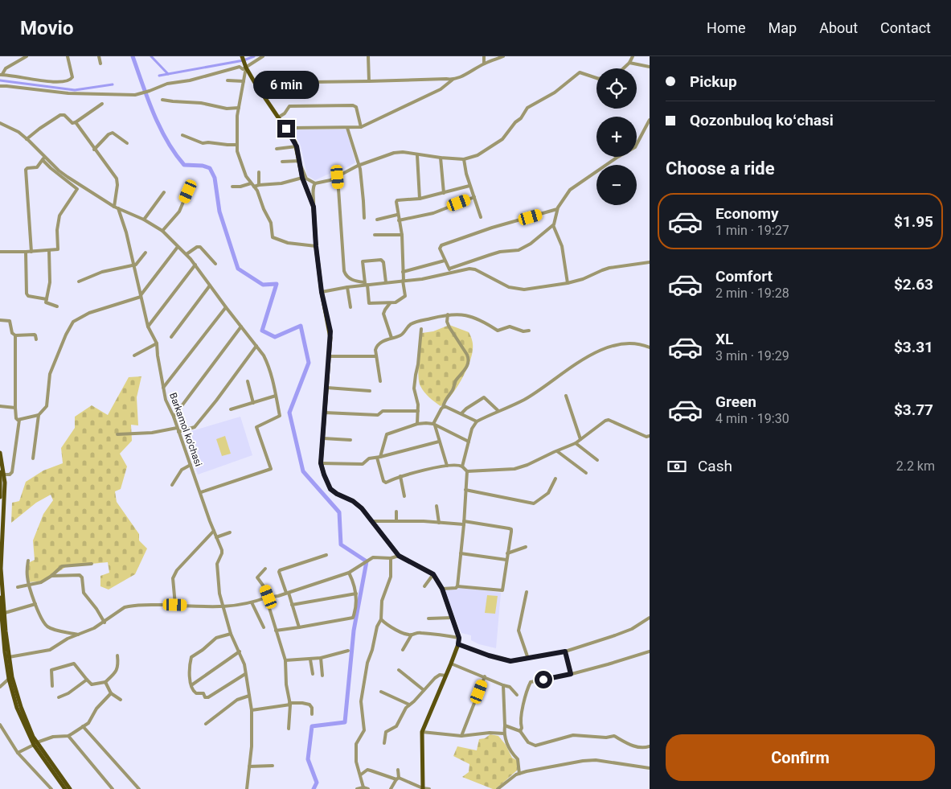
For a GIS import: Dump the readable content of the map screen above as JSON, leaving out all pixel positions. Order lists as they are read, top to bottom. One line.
{"streets":{"street":["Barkamol ko'chasi"]},"page":{"header":"Movio","nav":["Home","Map","About","Contact"],"banner":["Pickup","Qozonbuloq koʻchasi"],"map_buttons":["+","−"],"bubble":"6 min","heading":"Choose a ride","list":[{"name":"Economy","note":"1 min · 19:27","value":"$1.95"},{"name":"Comfort","note":"2 min · 19:28","value":"$2.63"},{"name":"XL","note":"3 min · 19:29","value":"$3.31"},{"name":"Green","note":"4 min · 19:30","value":"$3.77"}],"pay":["Cash","2.2 km"],"buttons":"Confirm"}}
